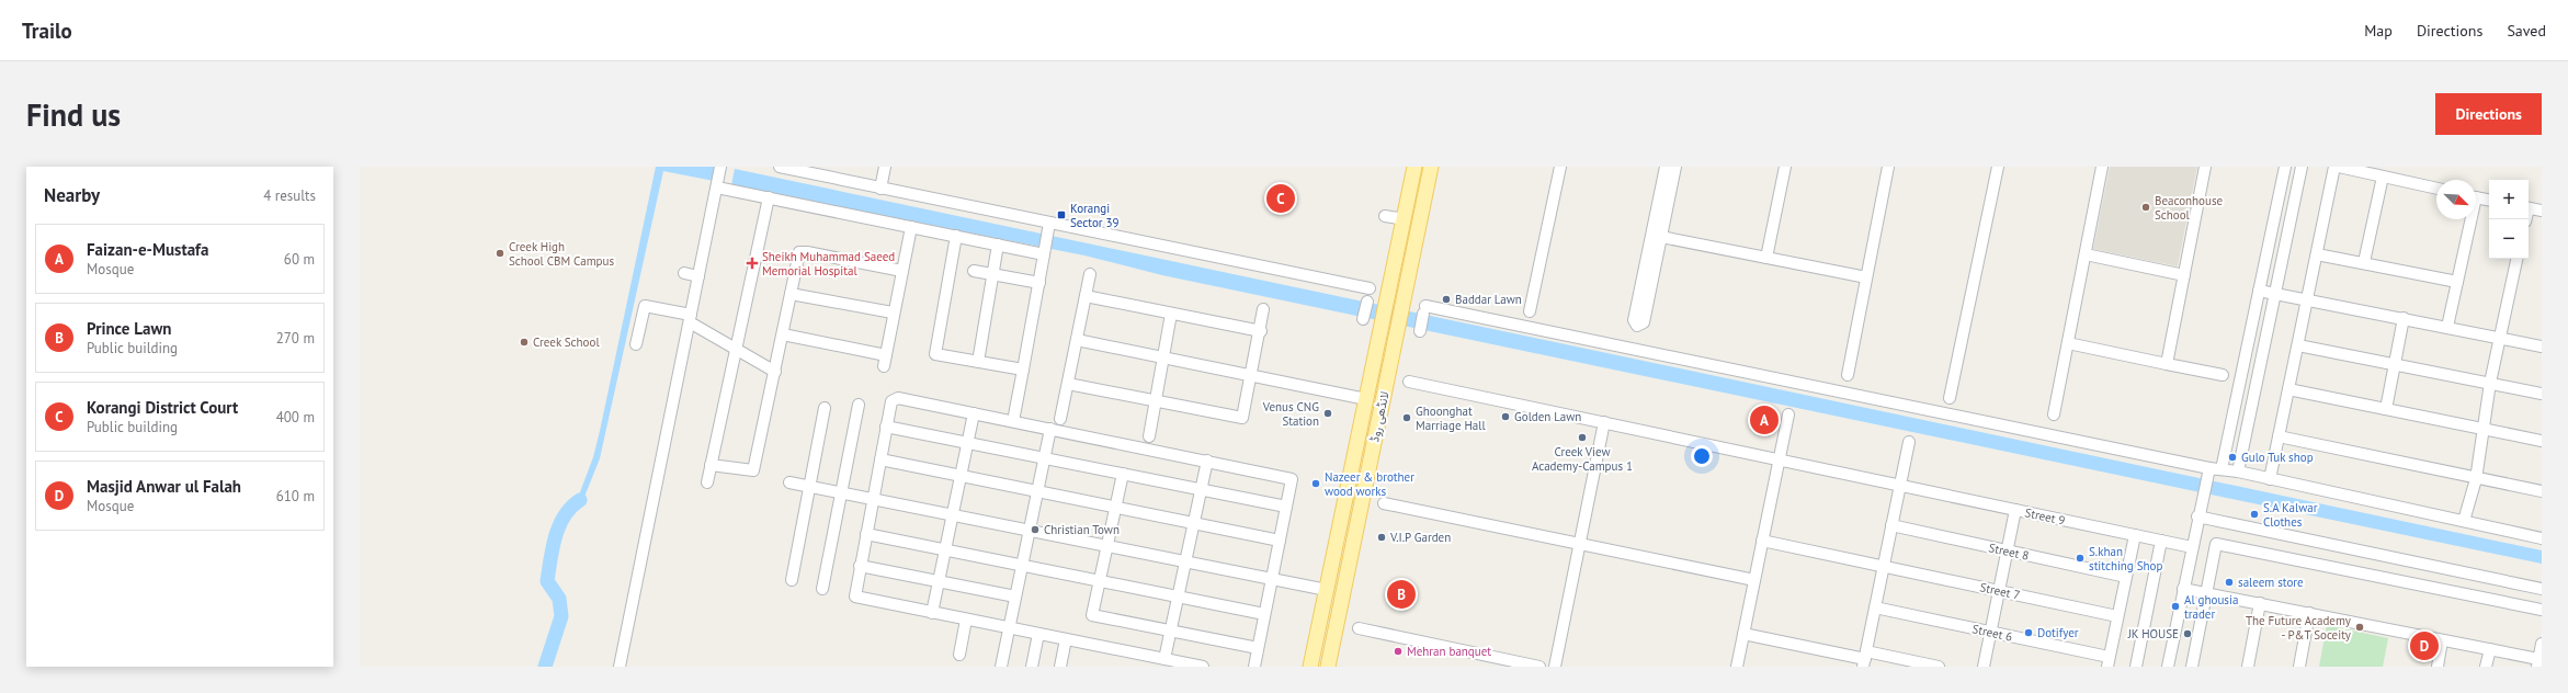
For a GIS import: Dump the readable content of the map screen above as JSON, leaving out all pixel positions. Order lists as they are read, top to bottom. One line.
{"streets":{"main road":["لانڈھی روڈ"],"street":["Street 9","Street 8","Street 7","Street 6"]},"places":{"other":["Beaconhouse School","Creek High School CBM Campus","Baddar Lawn","Creek School","Venus CNG Station","Golden Lawn","Ghoonghat Marriage Hall","Creek View Academy-Campus 1","Gulo Tuk shop","Nazeer & brother wood works","S.A Kalwar Clothes","Christian Town","V.I.P Garden","S.khan stitching Shop","saleem store","Al ghousia trader","The Future Academy - P&T Soceity","Dotifyer","JK HOUSE","Mehran banquet"],"transit":["Korangi Sector 39"],"health":["Sheikh Muhammad Saeed Memorial Hospital"]},"north":"bottom right","page":{"header":"Trailo","nav":["Map","Directions","Saved"],"buttons":"Directions","title":"Find us","heading":["Nearby","4 results"],"map_buttons":["+","−"],"pins":["C","A","B","D"],"list":[{"mark":"A","name":"Faizan-e-Mustafa","note":"Mosque","value":"60 m"},{"mark":"B","name":"Prince Lawn","note":"Public building","value":"270 m"},{"mark":"C","name":"Korangi District Court","note":"Public building","value":"400 m"},{"mark":"D","name":"Masjid Anwar ul Falah","note":"Mosque","value":"610 m"}]}}
